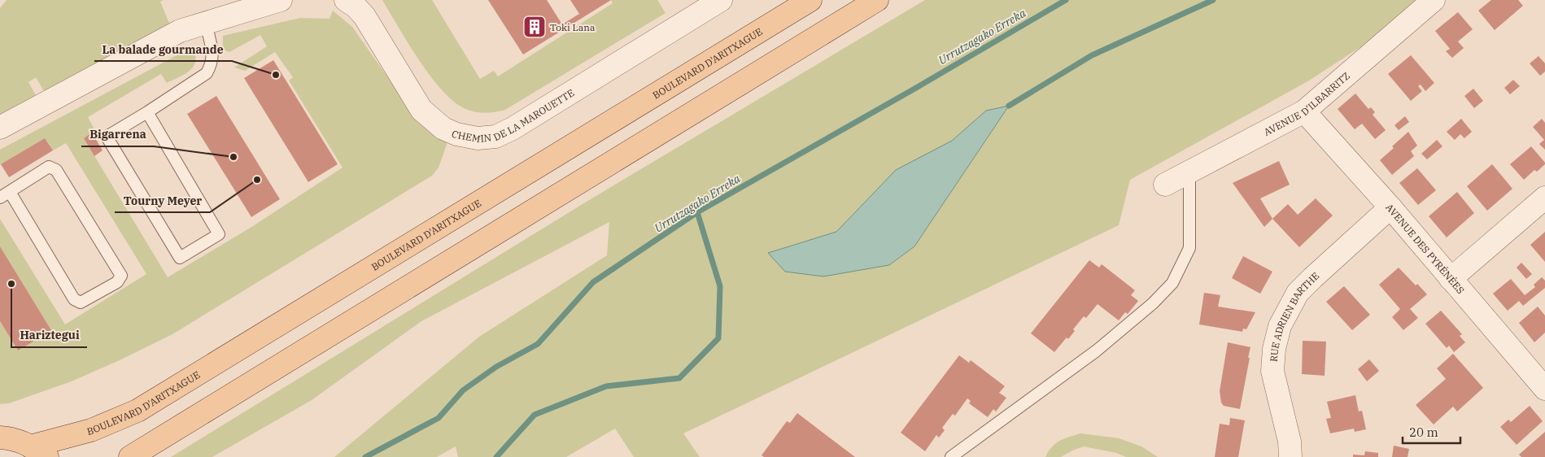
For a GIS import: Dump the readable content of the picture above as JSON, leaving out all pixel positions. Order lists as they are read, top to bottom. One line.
{"streets":{"main road":["BOULEVARD D'ARITXAGUE"],"street":["AVENUE D'ILBARRITZ","CHEMIN DE LA MAROUETTE","AVENUE DES PYRÉNÉES","RUE ADRIEN BARTHE"]},"crossings":[["AVENUE D'ILBARRITZ","AVENUE DES PYRÉNÉES"],["AVENUE DES PYRÉNÉES","RUE ADRIEN BARTHE"]],"water":["Urrutzagako Erreka"],"places":{"building":["Toki Lana"],"other":["La balade gourmande","Bigarrena","Tourny Meyer","Hariztegui"]},"scale_bar":"20 m"}
